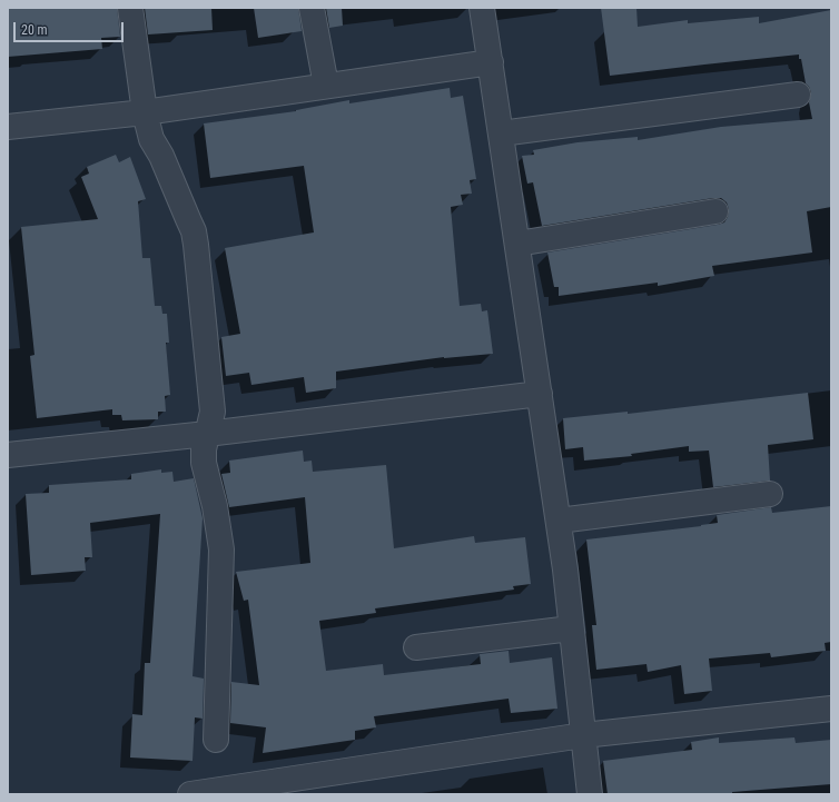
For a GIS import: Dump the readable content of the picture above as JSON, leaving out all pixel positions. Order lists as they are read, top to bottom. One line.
{"scale_bar":"20 m"}
